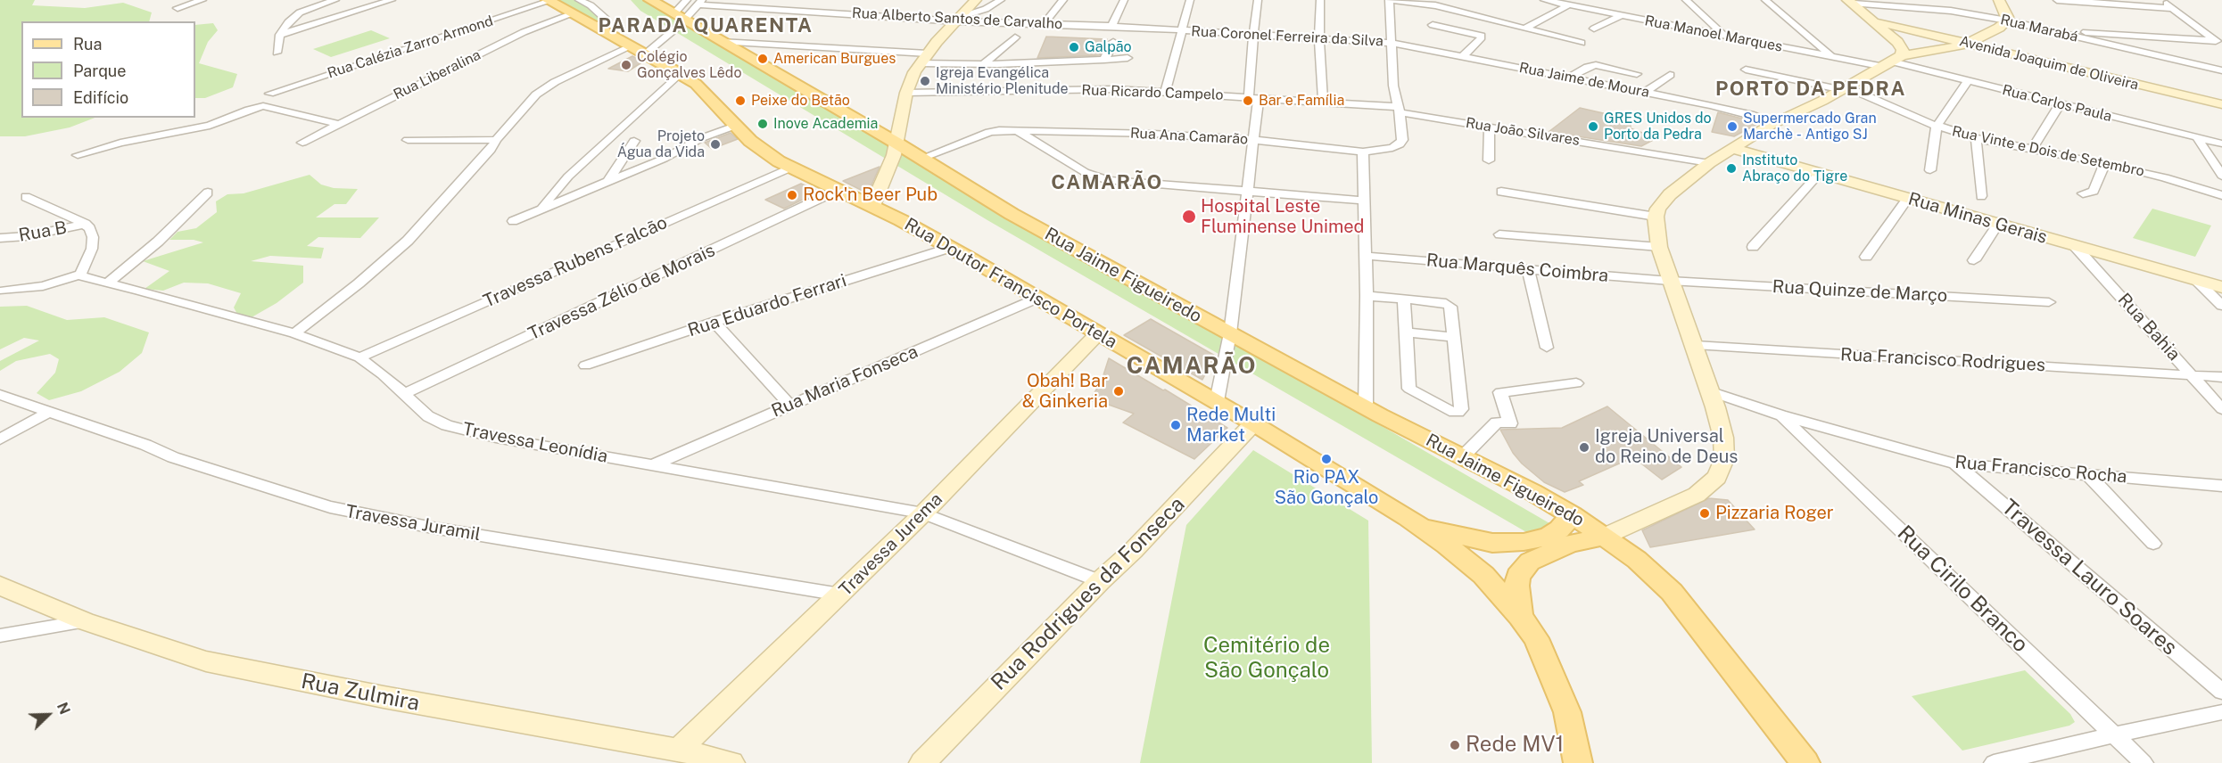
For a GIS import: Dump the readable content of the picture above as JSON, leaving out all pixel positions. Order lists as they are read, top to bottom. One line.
{"streets":{"main road":["Avenida Joaquim de Oliveira","Rua Minas Gerais","Rua Jaime Figueiredo","Rua Doutor Francisco Portela","Travessa Jurema","Rua Rodrigues da Fonseca","Rua Zulmira"],"street":["Rua Alberto Santos de Carvalho","Rua Marabá","Rua Manoel Marques","Rua Coronel Ferreira da Silva","Rua Calézia Zarro Armond","Rua Liberalina","Rua Jaime de Moura","Rua Ricardo Campelo","Rua Carlos Paula","Rua João Silvares","Rua Ana Camarão","Rua Vinte e Dois de Setembro","Rua B","Travessa Rubens Falcão","Rua Marquês Coimbra","Rua Quinze de Março","Travessa Zélio de Morais","Rua Eduardo Ferrari","Rua Bahia","Rua Francisco Rodrigues","Rua Maria Fonseca","Travessa Leonídia","Rua Francisco Rocha","Travessa Juramil","Travessa Lauro Soares","Rua Cirilo Branco"]},"crossings":[["Rua Alberto Santos de Carvalho","Rua Coronel Ferreira da Silva"],["Rua Manoel Marques","Rua Carlos Paula"],["Rua Coronel Ferreira da Silva","Rua Jaime de Moura"],["Rua Coronel Ferreira da Silva","Rua Ana Camarão"],["Rua Calézia Zarro Armond","Rua Doutor Francisco Portela"],["Rua Liberalina","Rua Doutor Francisco Portela"],["Rua Jaime de Moura","Rua Ana Camarão"],["Rua Ricardo Campelo","Rua João Silvares"],["Rua Ricardo Campelo","Rua Ana Camarão"],["Rua João Silvares","Rua Ana Camarão"],["Rua Ana Camarão","Rua Jaime Figueiredo"],["Rua Minas Gerais","Rua Bahia"],["Travessa Rubens Falcão","Rua Doutor Francisco Portela"],["Travessa Rubens Falcão","Travessa Leonídia"],["Rua Marquês Coimbra","Rua Quinze de Março"],["Rua Doutor Francisco Portela","Travessa Zélio de Morais"],["Rua Doutor Francisco Portela","Rua Eduardo Ferrari"],["Rua Doutor Francisco Portela","Rua Maria Fonseca"],["Rua Doutor Francisco Portela","Travessa Jurema"],["Rua Doutor Francisco Portela","Rua Rodrigues da Fonseca"],["Travessa Zélio de Morais","Travessa Leonídia"],["Rua Bahia","Rua Francisco Rodrigues"],["Rua Maria Fonseca","Travessa Leonídia"],["Travessa Leonídia","Travessa Jurema"],["Travessa Leonídia","Rua Rodrigues da Fonseca"],["Rua Francisco Rocha","Travessa Lauro Soares"],["Rua Francisco Rocha","Rua Cirilo Branco"],["Travessa Juramil","Travessa Jurema"],["Travessa Jurema","Rua Zulmira"]],"districts":["PARADA QUARENTA","PORTO DA PEDRA","CAMARÃO","CAMARÃO"],"parks":["Cemitério de São Gonçalo"],"places":["Galpão","American Burgues","Colégio Gonçalves Lêdo","Igreja Evangélica Ministério Plenitude","Peixe do Betão","Bar e Família","Inove Academia","GRES Unidos do Porto da Pedra","Supermercado Gran Marchè - Antigo SJ","Projeto Água da Vida","Instituto Abraço do Tigre","Rock'n Beer Pub","Hospital Leste Fluminense Unimed","Obah! Bar & Ginkeria","Rede Multi Market","Igreja Universal do Reino de Deus","Rio PAX São Gonçalo","Pizzaria Roger","Rede MV1"],"legend":["Rua","Parque","Edifício"],"north":"top right"}
